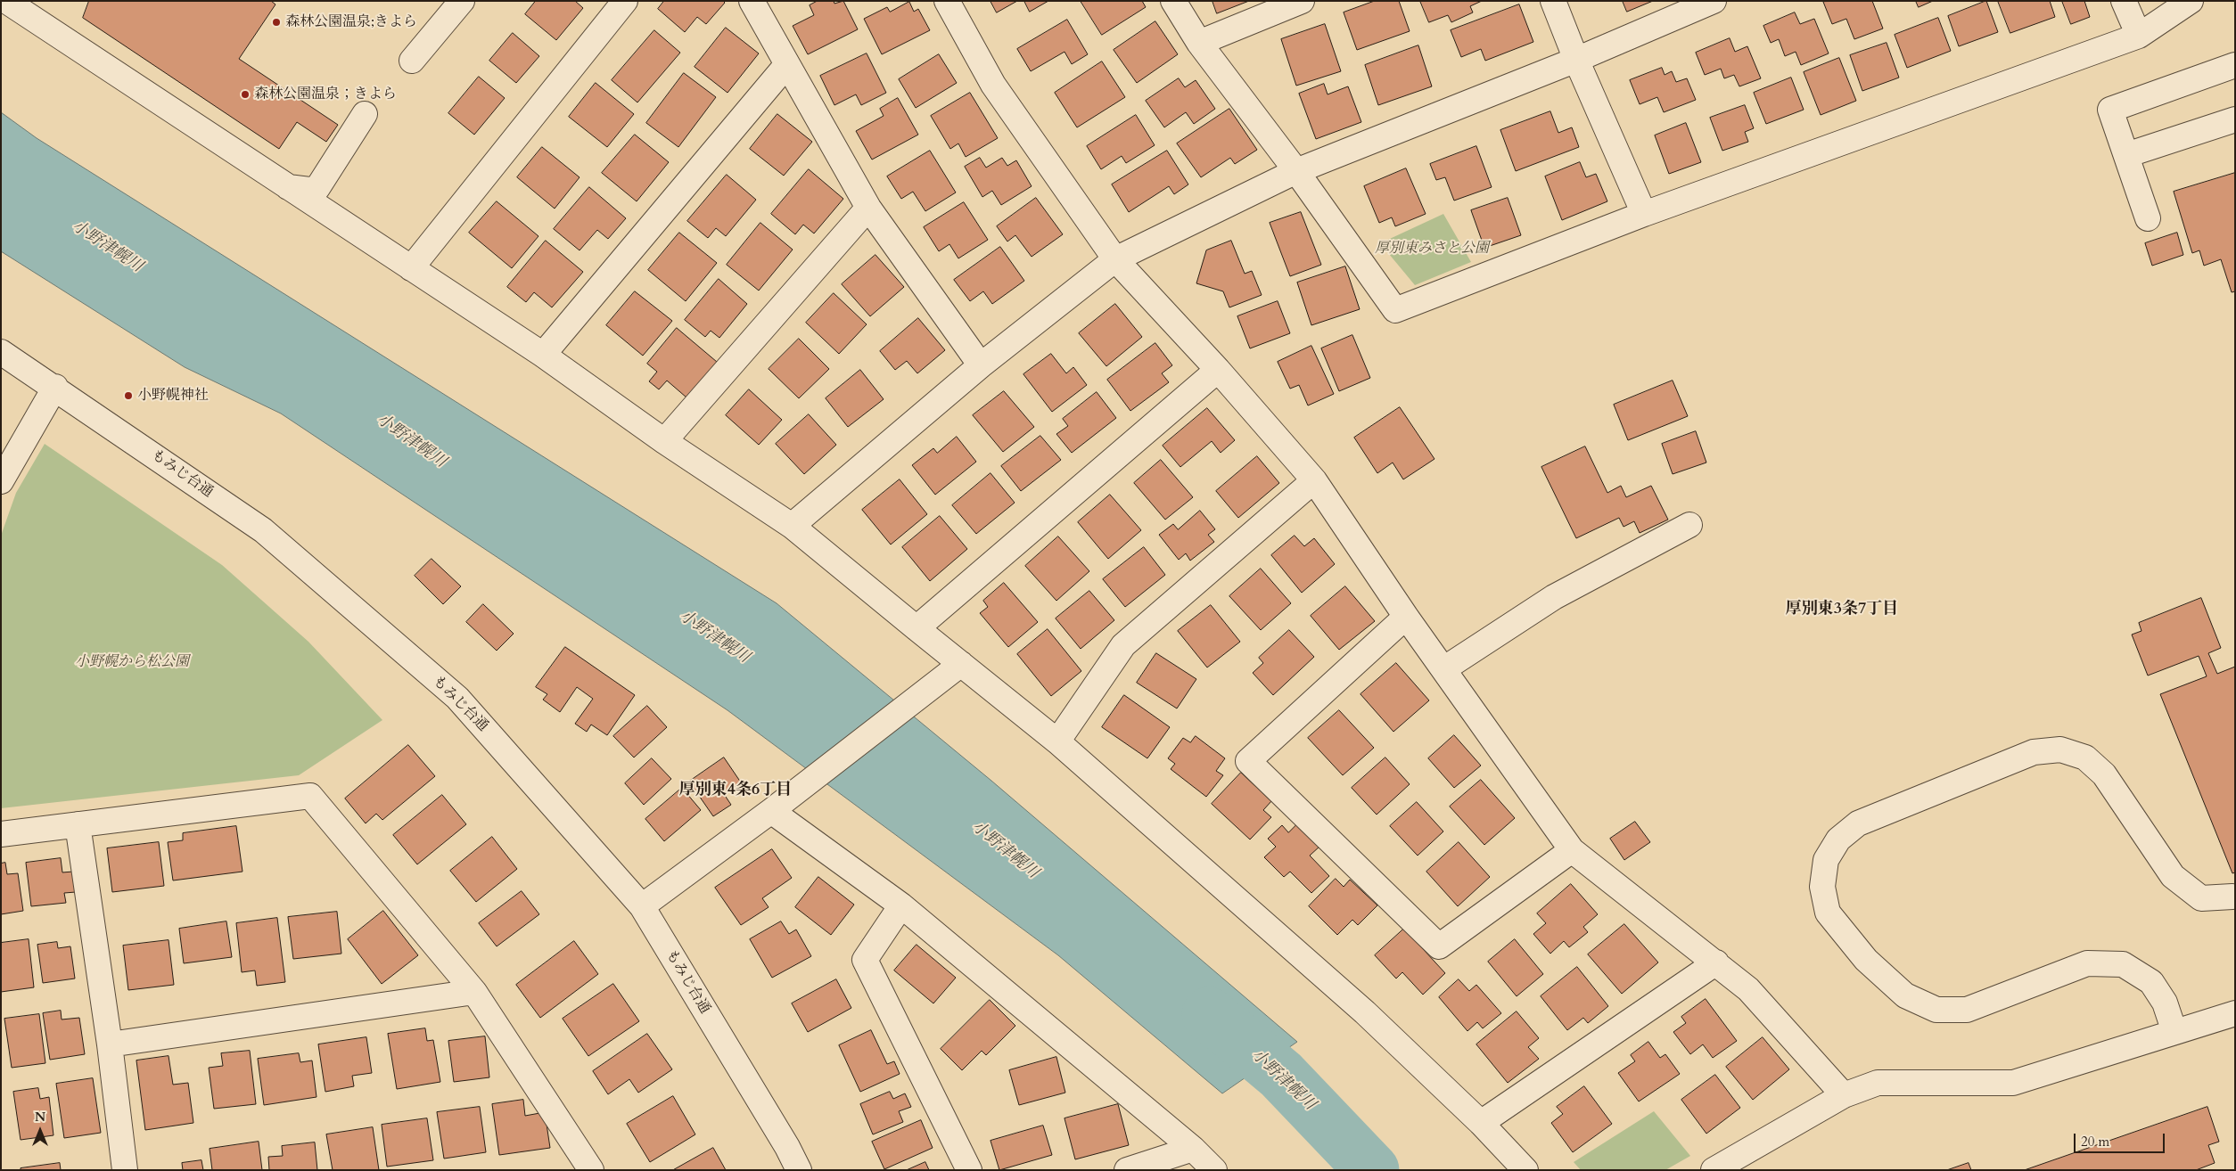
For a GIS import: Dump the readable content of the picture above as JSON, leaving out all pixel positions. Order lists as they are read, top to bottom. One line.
{"streets":{"street":["もみじ台通"]},"districts":["厚別東3条7丁目","厚別東4条6丁目"],"water":["小野津幌川"],"parks":["厚別東みさと公園","小野幌から松公園"],"places":["森林公園温泉;きよら","森林公園温泉；きよら","小野幌神社"],"scale_bar":"20 m","north":"top"}
